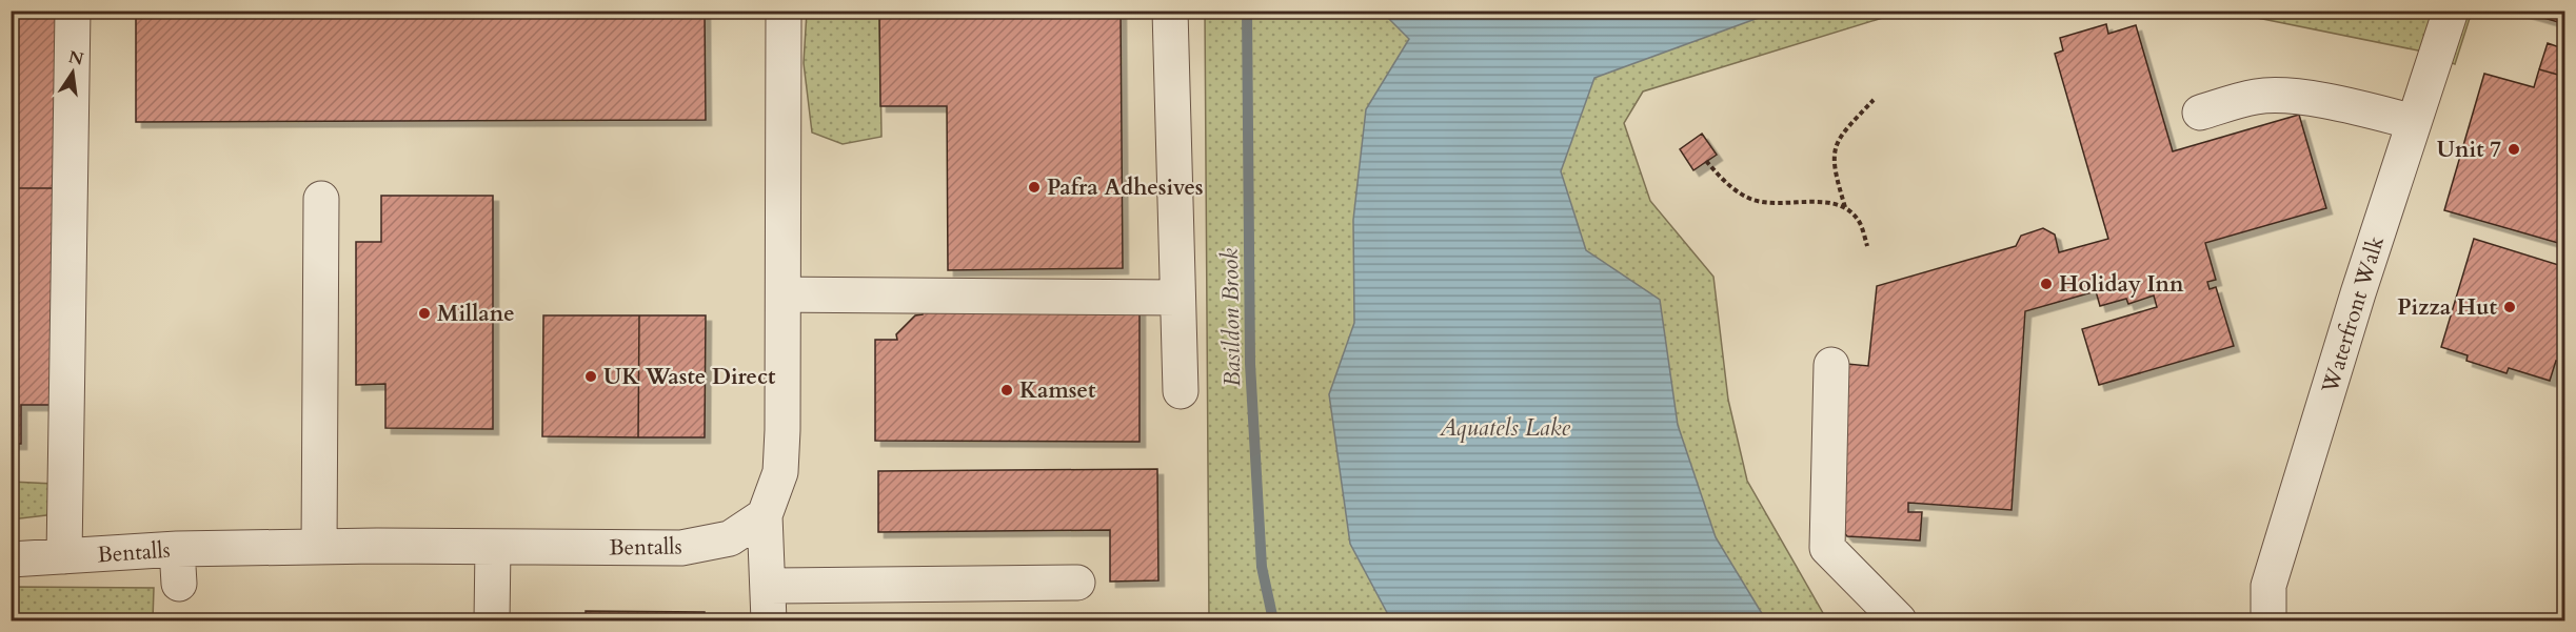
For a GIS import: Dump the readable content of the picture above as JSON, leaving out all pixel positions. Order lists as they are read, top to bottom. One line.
{"streets":{"street":["Waterfront Walk","Bentalls"]},"water":["Basildon Brook","Aquatels Lake"],"places":["Unit 7","Pafra Adhesives","Holiday Inn","Pizza Hut","Millane","UK Waste Direct","Kamset"],"north":"top"}
